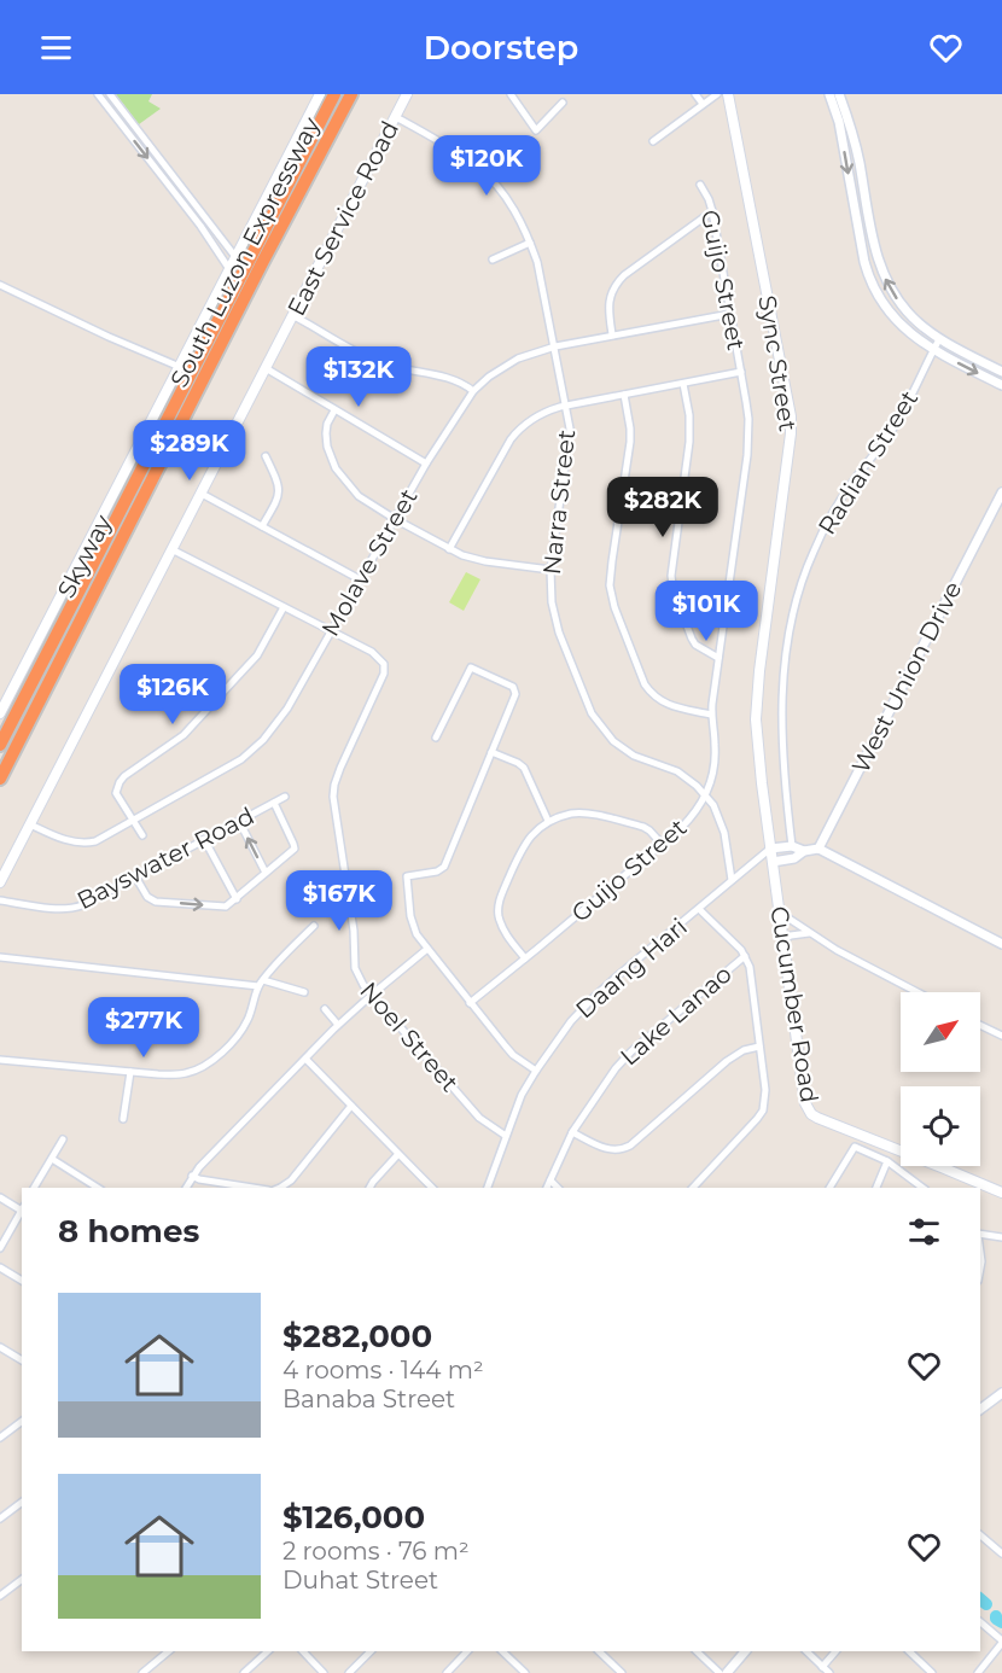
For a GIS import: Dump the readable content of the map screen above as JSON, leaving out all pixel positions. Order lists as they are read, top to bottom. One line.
{"streets":{"highway":["South Luzon Expressway","Skyway"],"main road":["East Service Road","Sync Street","Cucumber Road"],"street":["Guijo Street","Radian Street","Narra Street","Molave Street","West Union Drive","Bayswater Road","Daang Hari","Lake Lanao","Noel Street"]},"crossings":[["East Service Road","Narra Street"],["East Service Road","Molave Street"],["South Luzon Expressway","Skyway"],["Guijo Street","Narra Street"],["Guijo Street","Molave Street"],["Sync Street","Daang Hari"],["Sync Street","Cucumber Road"],["Narra Street","Molave Street"],["Narra Street","Daang Hari"],["Molave Street","Noel Street"],["Daang Hari","Noel Street"]],"north":"top right","page":{"header":"Doorstep","price":["$120K","$132K","$289K","$282K","$101K","$126K","$167K","$277K"],"heading":"8 homes","list":[{"name":"$282,000","note":"4 rooms · 144 m² · Banaba Street"},{"name":"$126,000","note":"2 rooms · 76 m² · Duhat Street"}]}}
